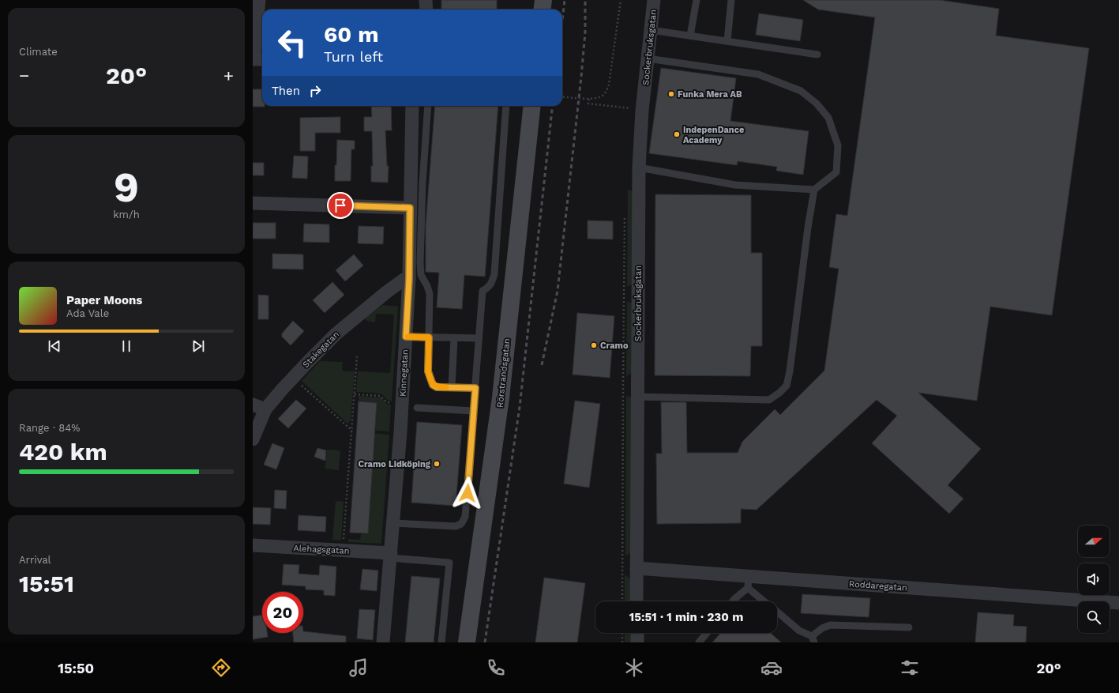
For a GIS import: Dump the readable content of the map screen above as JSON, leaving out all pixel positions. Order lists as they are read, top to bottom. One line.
{"streets":{"main road":["Rörstrandsgatan"],"street":["Sockerbruksgatan","Stakegatan","Kinnegatan","Alehagsgatan","Roddaregatan"]},"crossings":[["Sockerbruksgatan","Roddaregatan"],["Stakegatan","Kinnegatan"],["Kinnegatan","Alehagsgatan"]],"places":["Funka Mera AB","IndepenDance Academy","Cramo","Cramo Lidköping"],"north":"right","page":{"tile":["Climate",["9","km/h"],["Range · 84%","420 km"],["Arrival","15:51"]],"turn":["60 m","Turn left"],"heat":["−","20°","+"],"then":"Then","song":["Paper Moons","Ada Vale"],"limit":"20","trip":"15:51 · 1 min · 230 m","tabs":["15:50","20°"]}}
